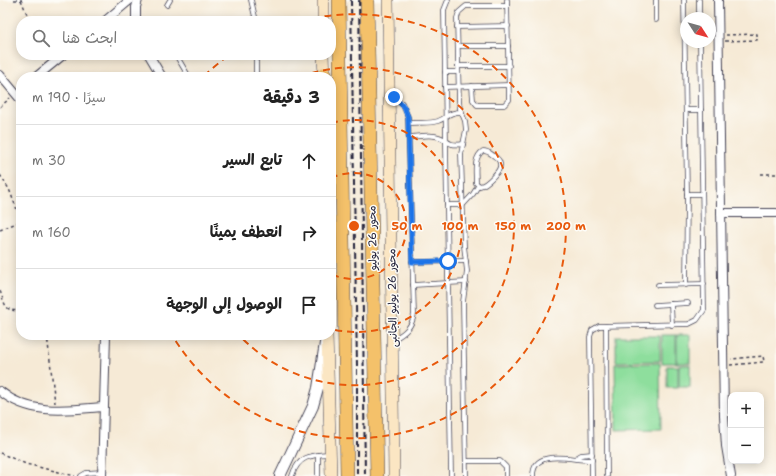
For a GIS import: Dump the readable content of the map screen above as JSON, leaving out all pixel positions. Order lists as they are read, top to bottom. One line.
{"streets":{"highway":["محور 26 يوليو"],"main road":["محور 26 يوليو الجانبى"]},"north":"bottom right","page":{"search":"ابحث هنا","heading":["3 دقيقة","سيرًا · 190 m"],"list":[["تابع السير","30 m"],["انعطف يمينًا","160 m"],"الوصول إلى الوجهة"],"map_buttons":["+","−"]},"rings":["50 m","100 m","150 m","200 m"]}
